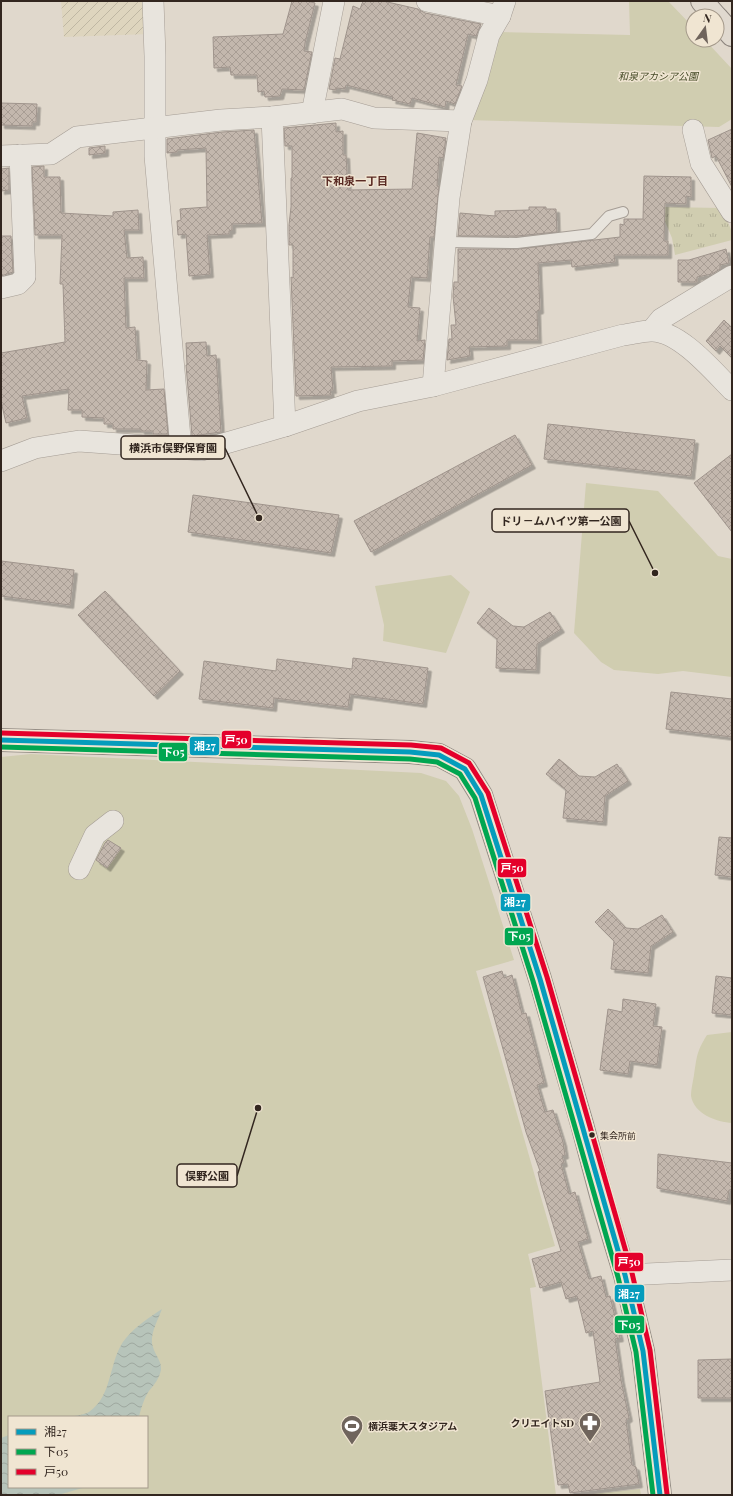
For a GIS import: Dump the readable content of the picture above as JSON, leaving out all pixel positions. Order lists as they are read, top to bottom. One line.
{"districts":["下和泉一丁目"],"parks":["和泉アカシア公園"],"places":{"other":["横浜市俣野保育園","ドリ－ムハイツ第一公園","俣野公園","集会所前"],"pharmacy":["クリエイトSD"],"sports":["横浜薬大スタジアム"]},"lines":["transit line 戸50","transit line 湘27","transit line 下05"],"legend":["湘27","下05","戸50"],"north":"top"}
